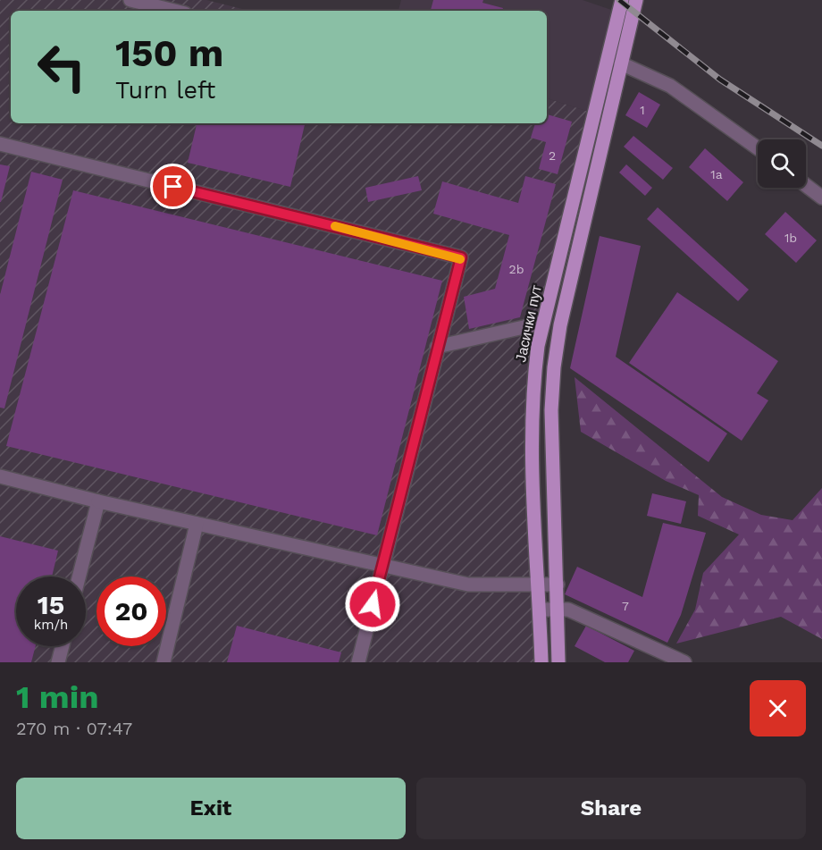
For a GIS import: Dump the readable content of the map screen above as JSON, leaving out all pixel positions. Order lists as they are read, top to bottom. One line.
{"streets":{"main road":["Јасички пут"]},"house_numbers":["1","2","1a","1b","2b","7"],"page":{"turn":["150 m","Turn left"],"speed":"15 km/h","limit":"20","heading":["1 min","270 m · 07:47"],"buttons":["Exit","Share"]}}
